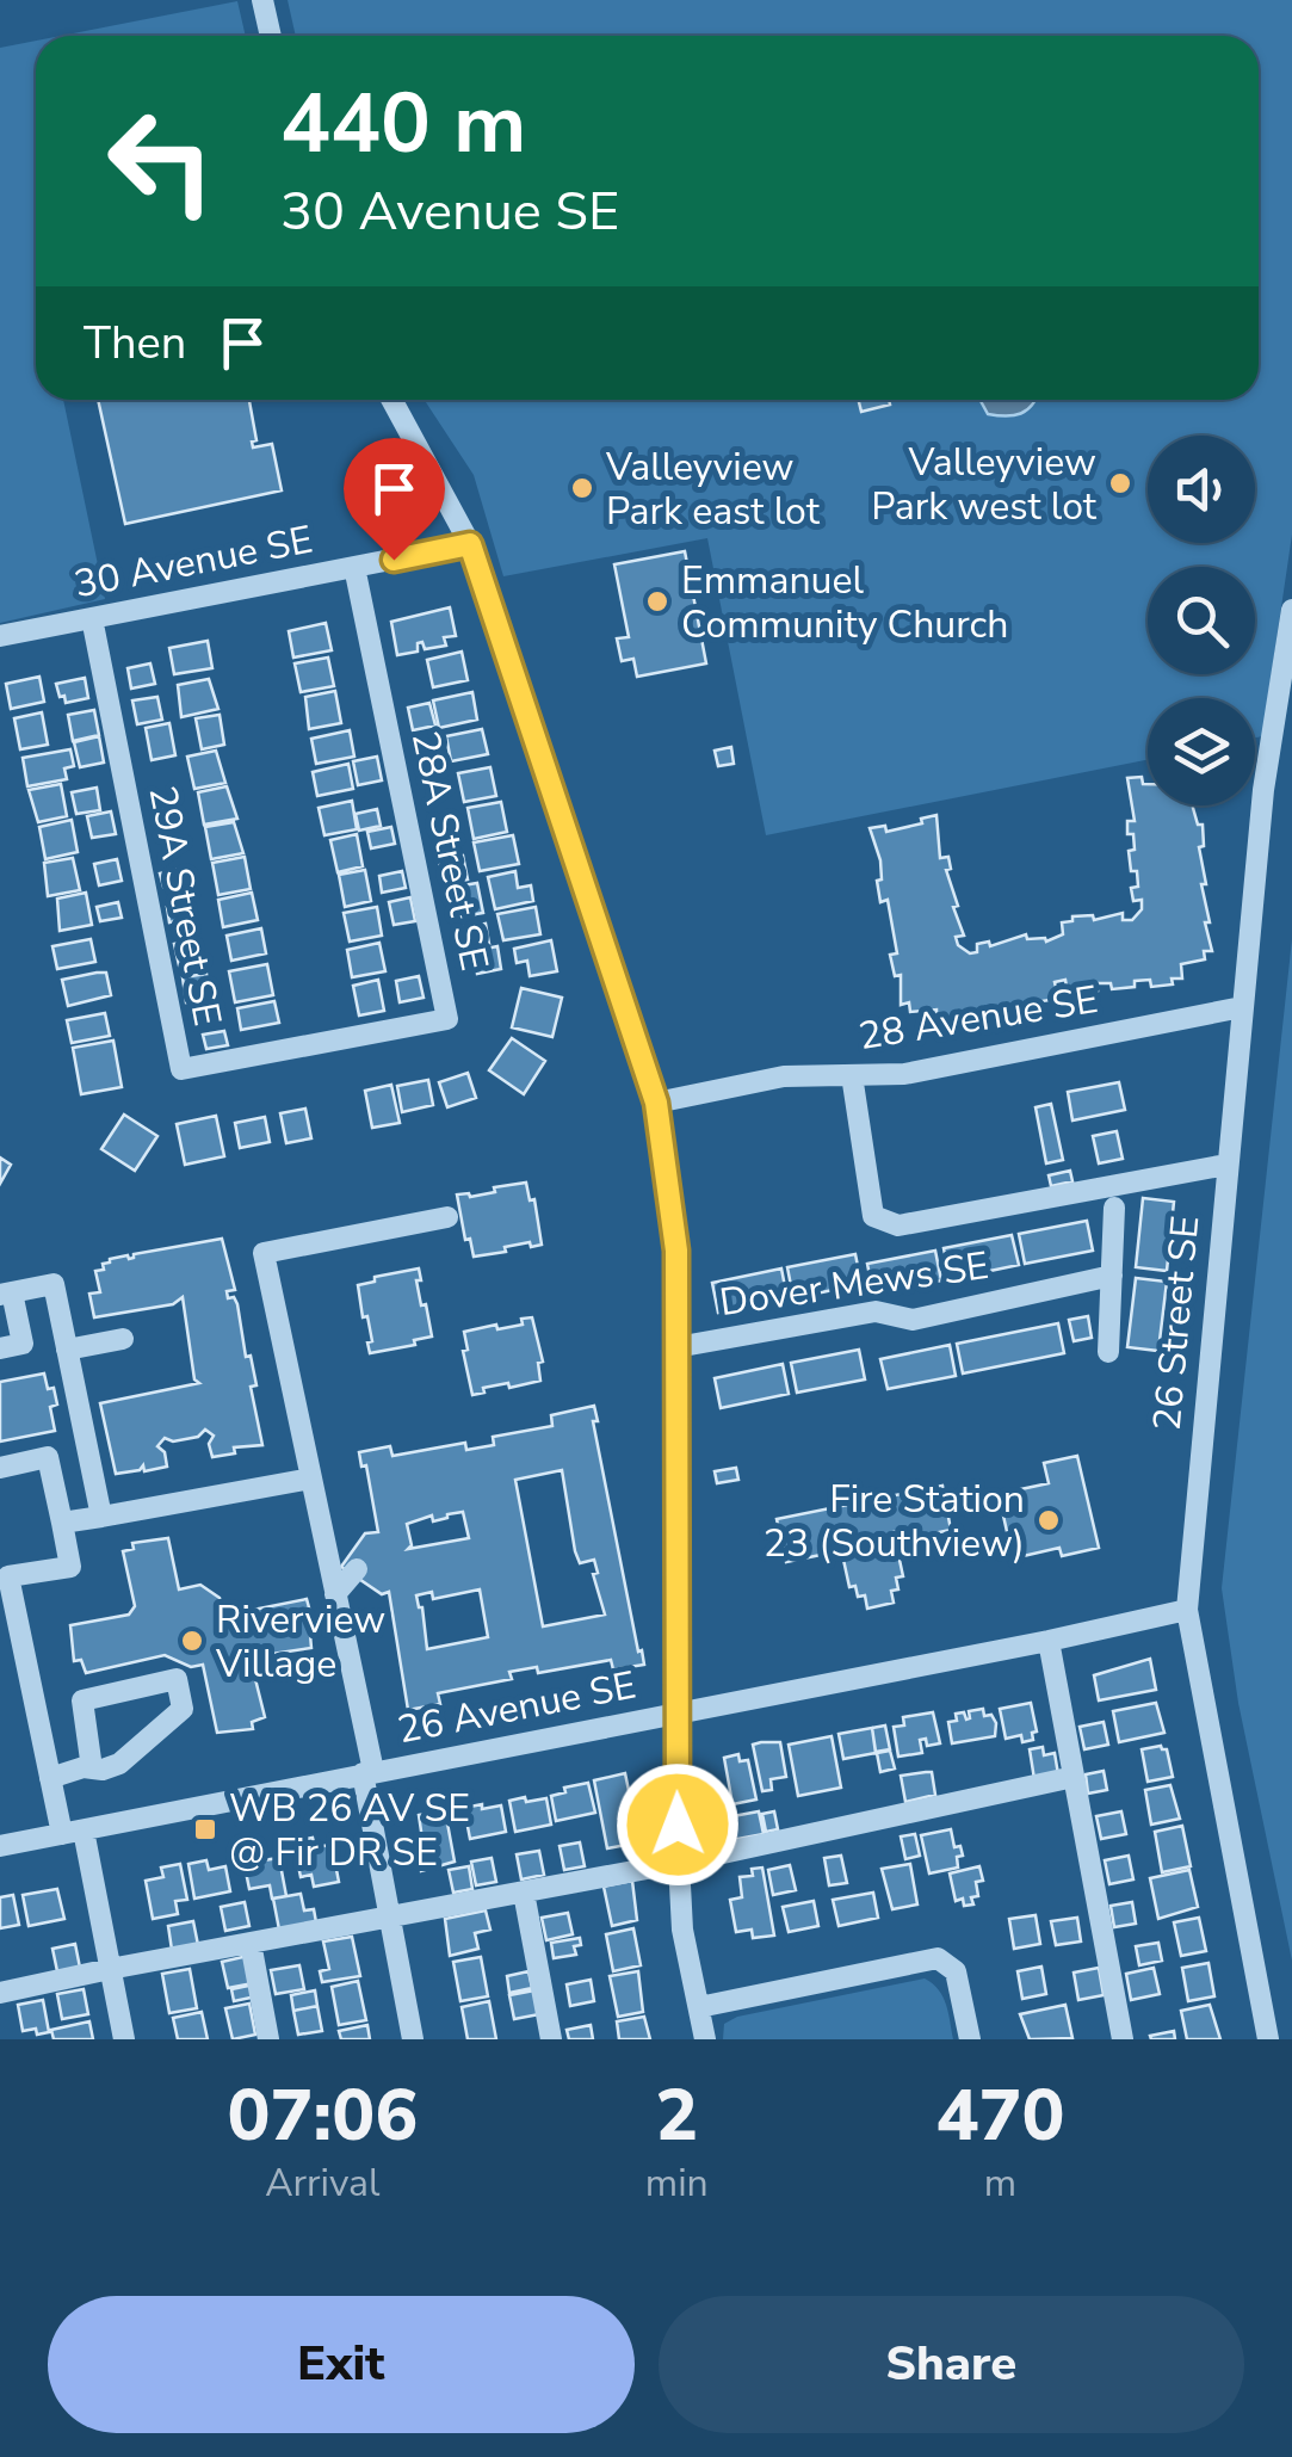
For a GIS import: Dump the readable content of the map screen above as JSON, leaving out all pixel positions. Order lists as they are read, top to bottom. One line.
{"streets":{"street":["30 Avenue SE","28A Street SE","29A Street SE","28 Avenue SE","Dover Mews SE","26 Street SE","26 Avenue SE"]},"crossings":[["30 Avenue SE","28A Street SE"],["30 Avenue SE","29A Street SE"],["28A Street SE","29A Street SE"],["28 Avenue SE","26 Street SE"],["26 Street SE","26 Avenue SE"]],"places":{"other":["Valleyview Park west lot","Valleyview Park east lot","Emmanuel Community Church","Fire Station 23 (Southview)","Riverview Village"],"transit":["WB 26 AV SE @ Fir DR SE"]},"page":{"turn":["440 m","30 Avenue SE"],"then":"Then","eta":["07:06","Arrival","2","min","470","m"],"buttons":["Exit","Share"]}}
